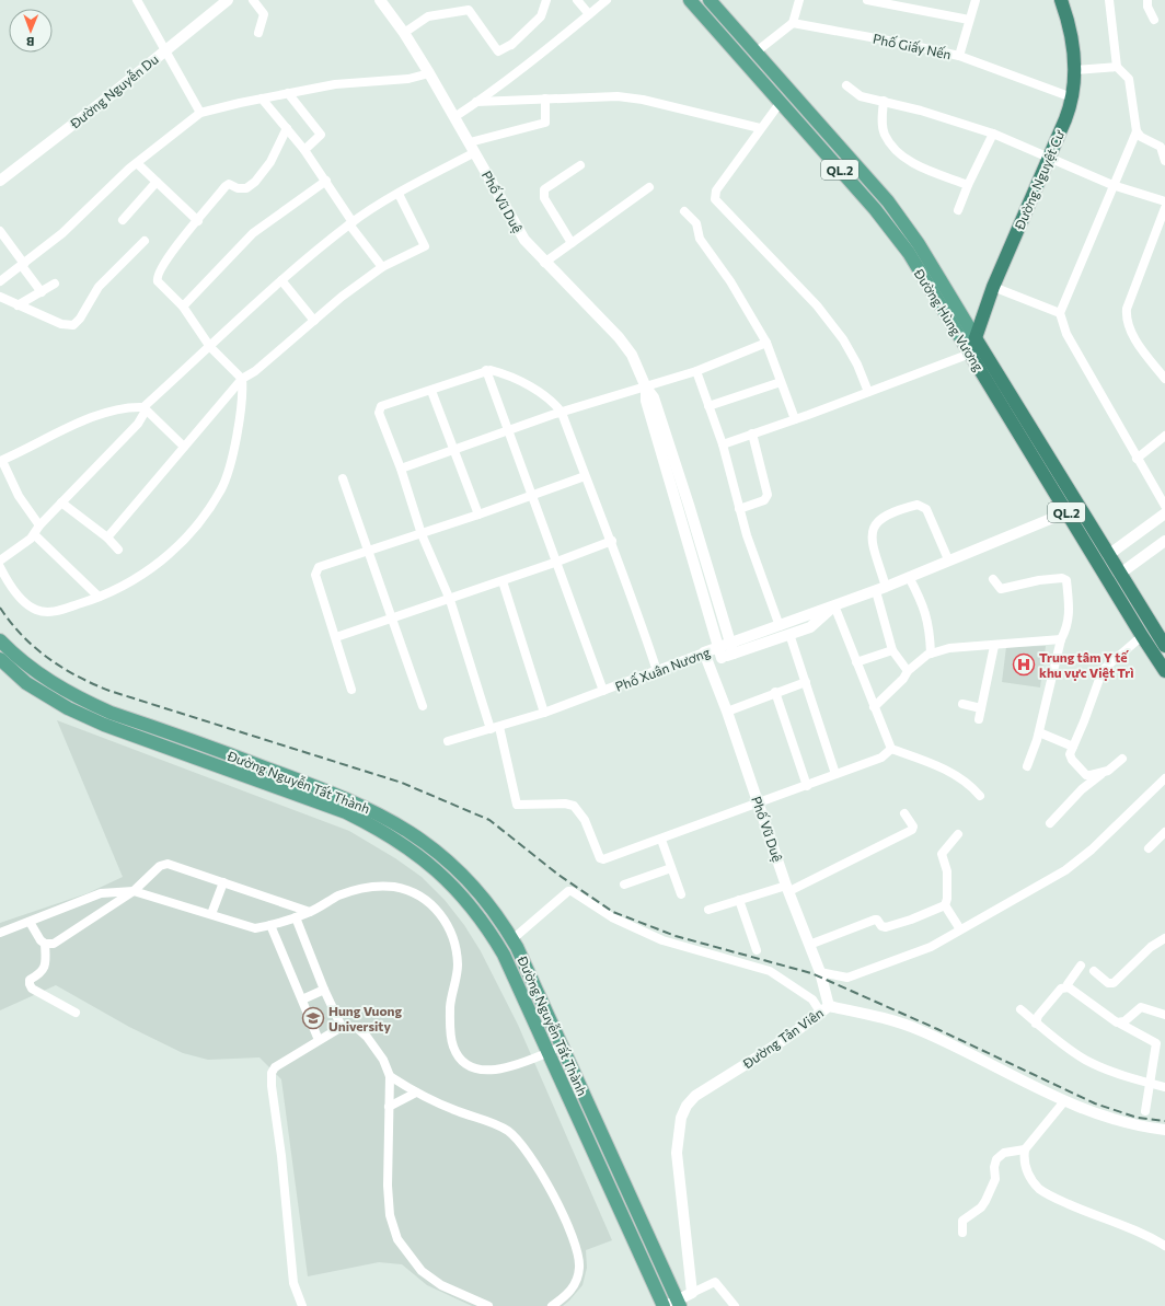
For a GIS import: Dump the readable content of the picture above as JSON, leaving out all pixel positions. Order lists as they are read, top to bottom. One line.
{"streets":{"highway":["QL.2","Đường Nguyệt Cư","Đường Hùng Vương"],"main road":["Đường Nguyễn Tất Thành"],"street":["Phố Giấy Nến","Đường Nguyễn Du","Phố Vũ Duệ","Phố Xuân Nương","Đường Tản Viên"]},"crossings":[["Phố Giấy Nến","Đường Nguyệt Cư"],["Đường Nguyệt Cư","Đường Hùng Vương"],["Phố Vũ Duệ","Phố Xuân Nương"],["Phố Vũ Duệ","Đường Tản Viên"],["Đường Hùng Vương","Phố Xuân Nương"]],"places":{"hospital":["Trung tâm Y tế khu vực Việt Trì"],"school or university":["Hung Vuong University"]},"north":"bottom"}
